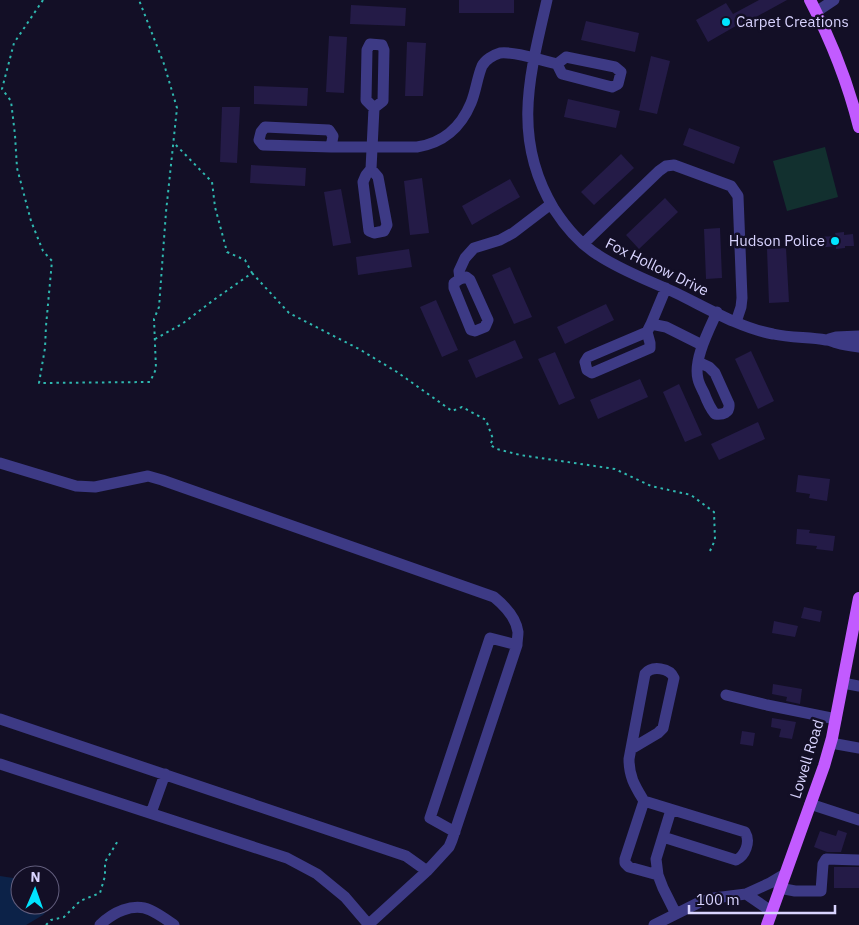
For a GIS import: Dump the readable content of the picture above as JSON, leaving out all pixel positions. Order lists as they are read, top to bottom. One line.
{"streets":{"main road":["Lowell Road"],"street":["Fox Hollow Drive"]},"places":["Carpet Creations","Hudson Police"],"scale_bar":"100 m","north":"top"}
